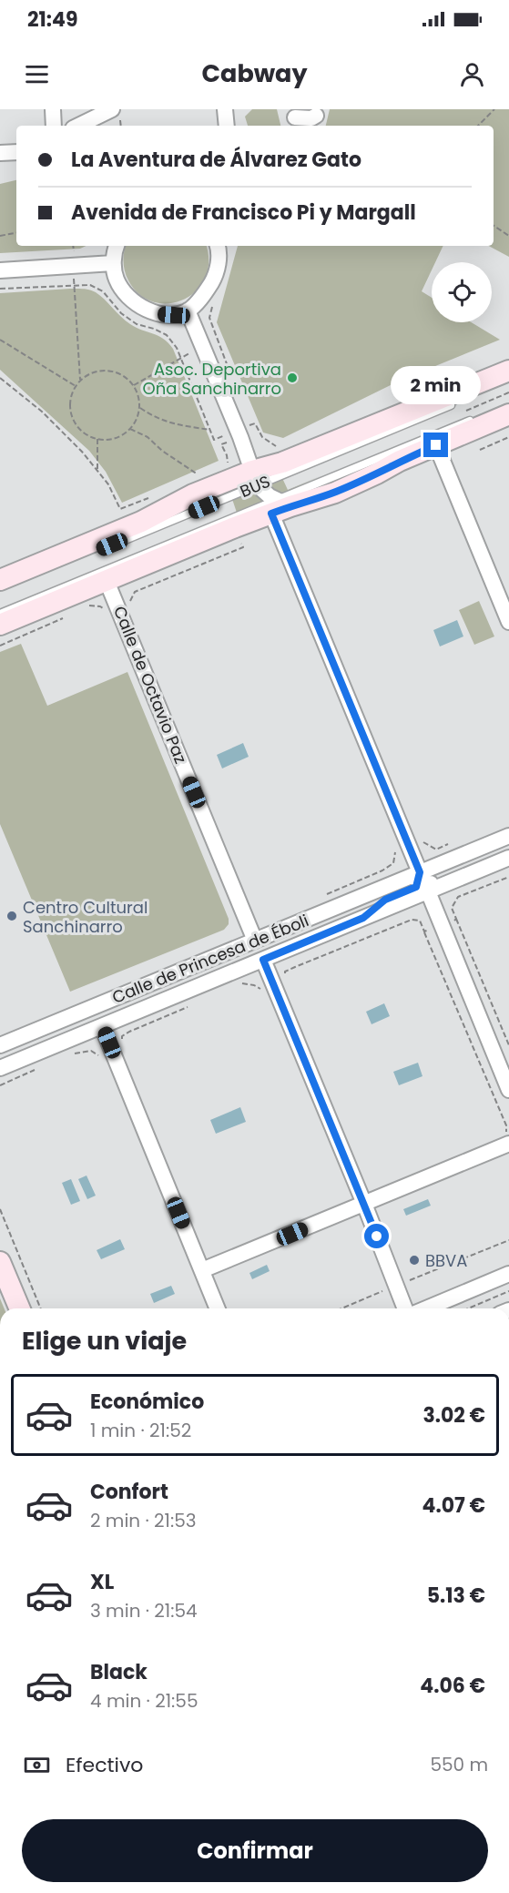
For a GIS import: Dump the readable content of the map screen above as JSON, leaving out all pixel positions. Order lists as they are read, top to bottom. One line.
{"streets":{"street":["Calle de Octavio Paz","Calle de Princesa de Éboli"],"lane":["BUS"]},"crossings":[["Calle de Octavio Paz","Calle de Princesa de Éboli"]],"places":["Asoc. Deportiva Oña Sanchinarro","Centro Cultural Sanchinarro","BBVA"],"page":{"status":"21:49","header":"Cabway","banner":["La Aventura de Álvarez Gato","Avenida de Francisco Pi y Margall"],"bubble":"2 min","heading":"Elige un viaje","list":[{"name":"Económico","note":"1 min · 21:52","value":"3.02 €"},{"name":"Confort","note":"2 min · 21:53","value":"4.07 €"},{"name":"XL","note":"3 min · 21:54","value":"5.13 €"},{"name":"Black","note":"4 min · 21:55","value":"4.06 €"}],"pay":["Efectivo","550 m"],"buttons":"Confirmar"}}
